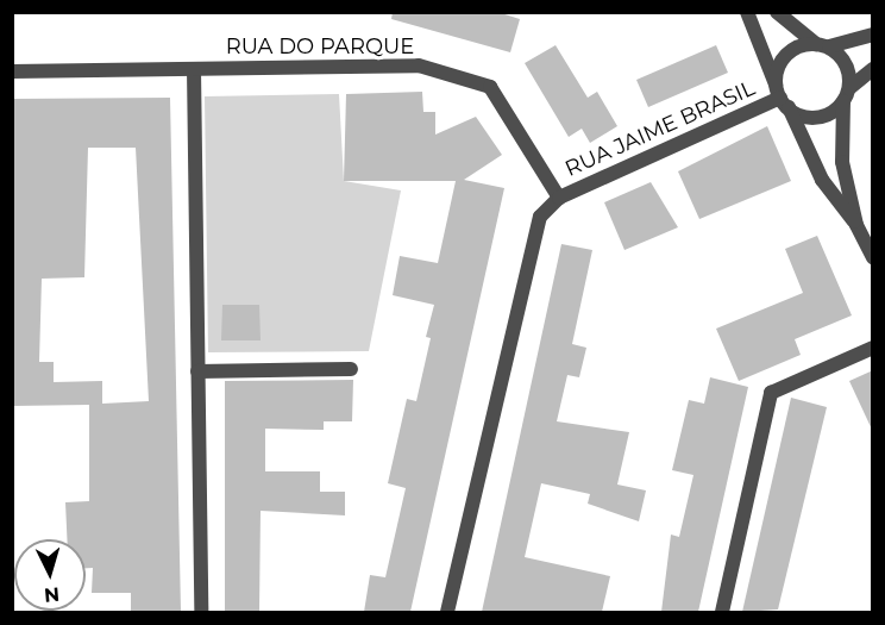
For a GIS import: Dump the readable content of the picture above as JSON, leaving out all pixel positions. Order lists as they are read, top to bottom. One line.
{"streets":{"street":["RUA DO PARQUE","RUA JAIME BRASIL"]},"crossings":[["RUA DO PARQUE","RUA JAIME BRASIL"]],"north":"bottom"}
